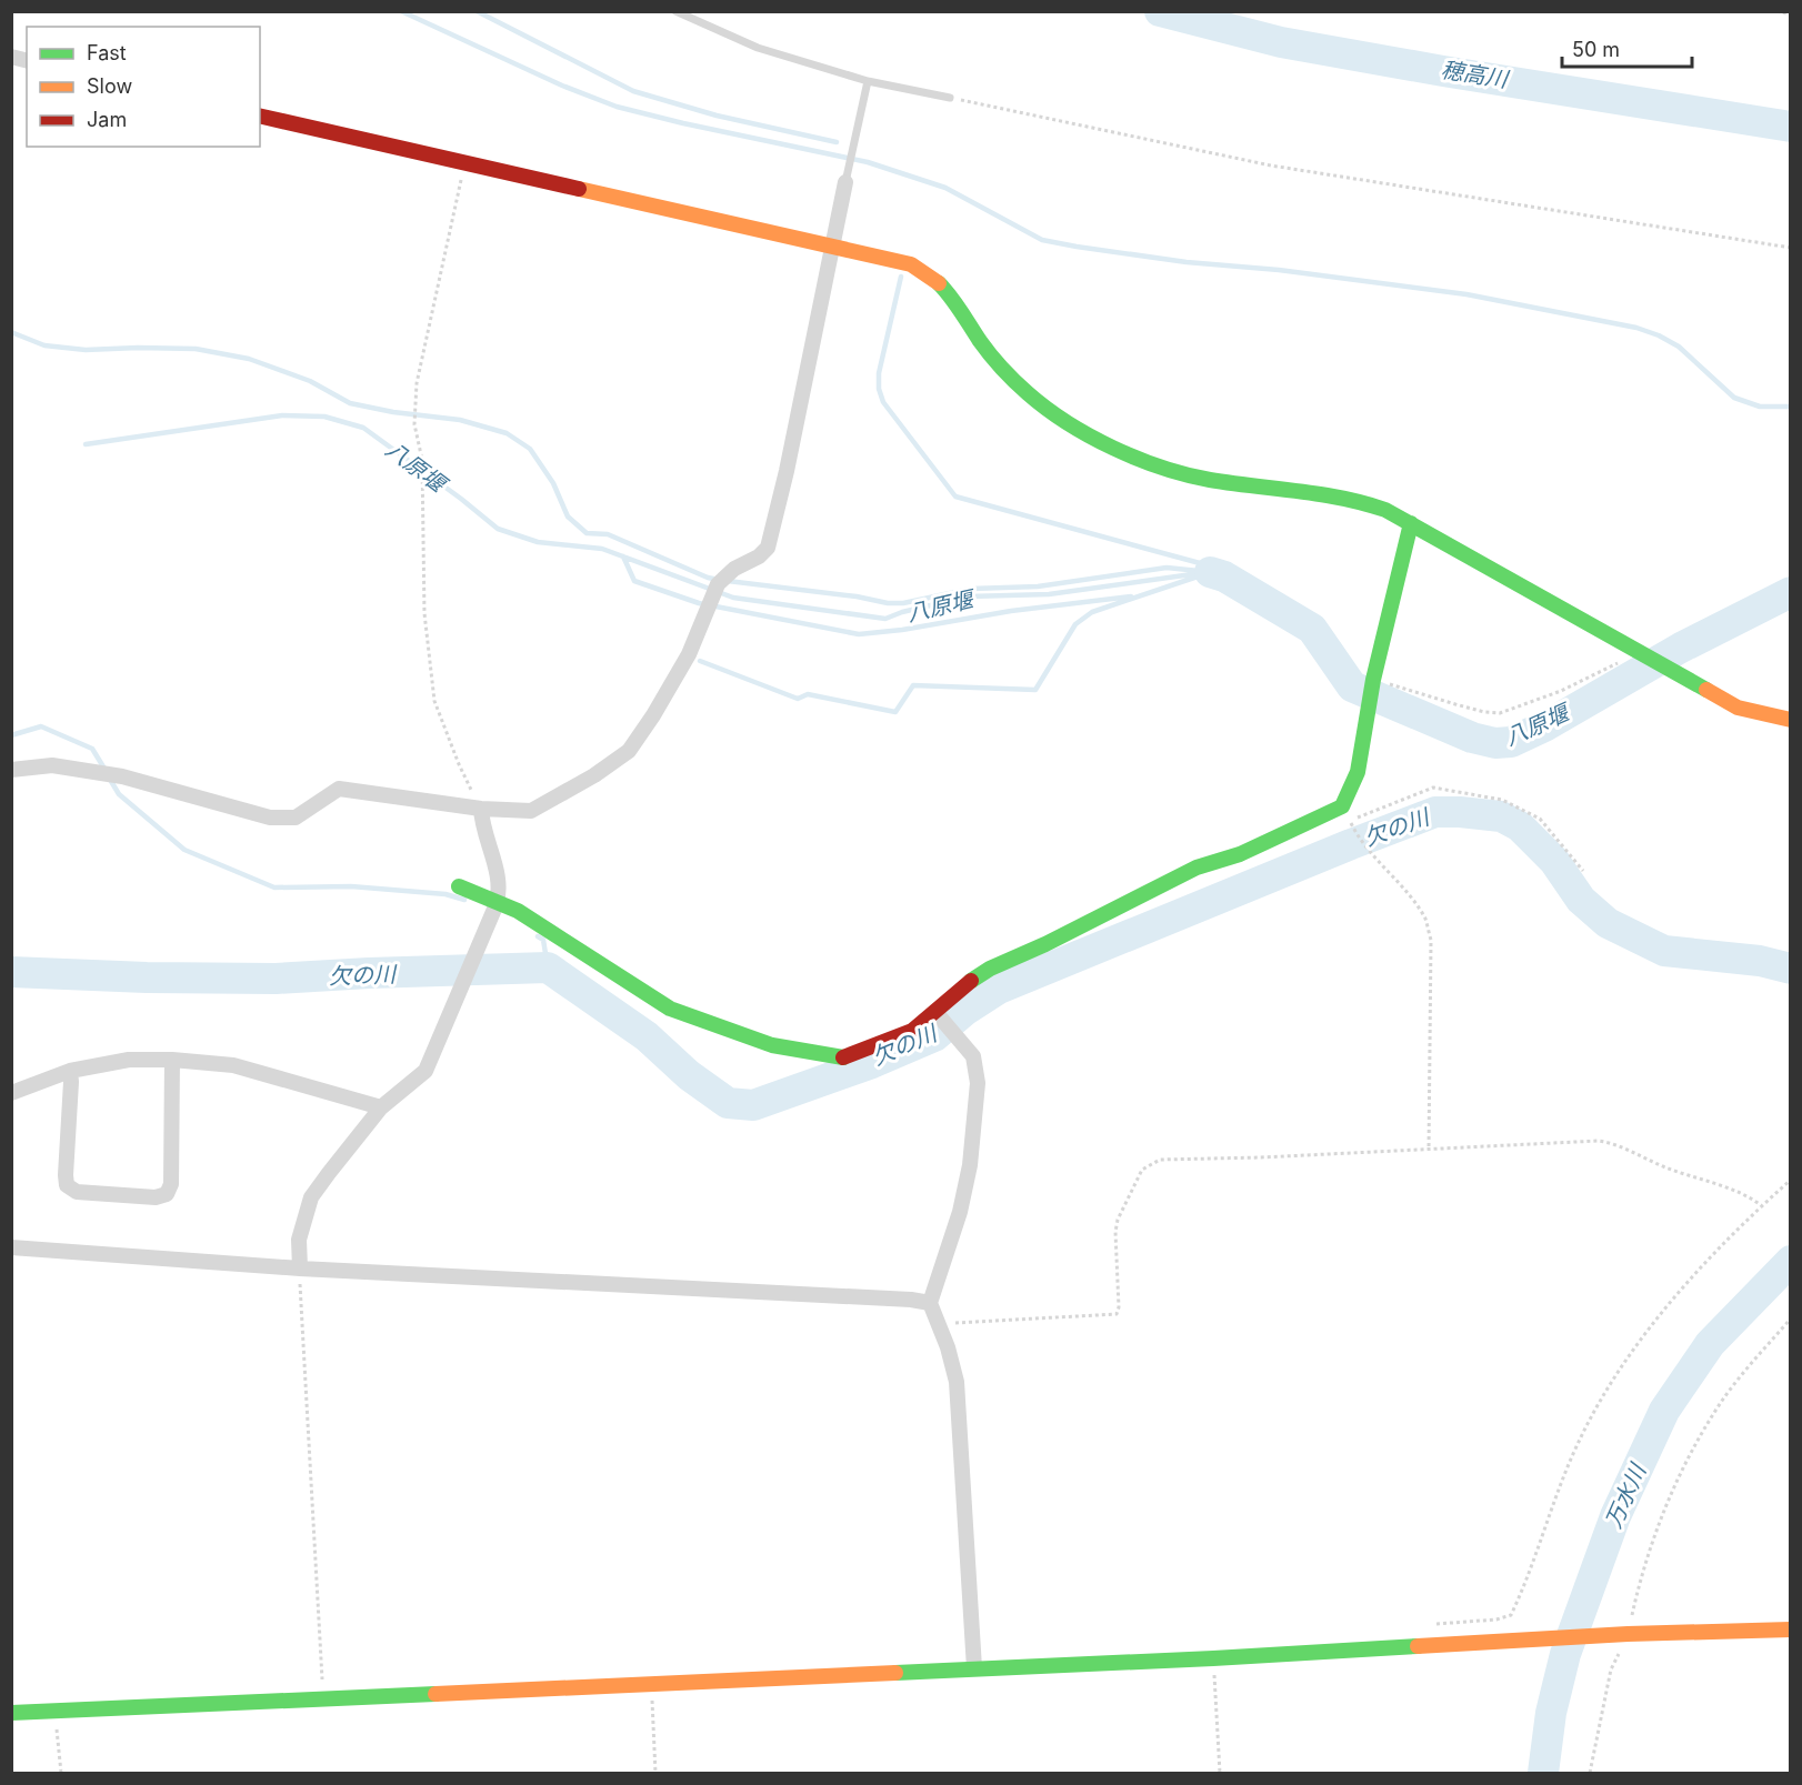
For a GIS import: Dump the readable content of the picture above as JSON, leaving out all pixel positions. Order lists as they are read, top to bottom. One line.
{"water":["穂高川","八原堰","欠の川","万水川"],"legend":["Fast","Slow","Jam"],"scale_bar":"50 m"}
